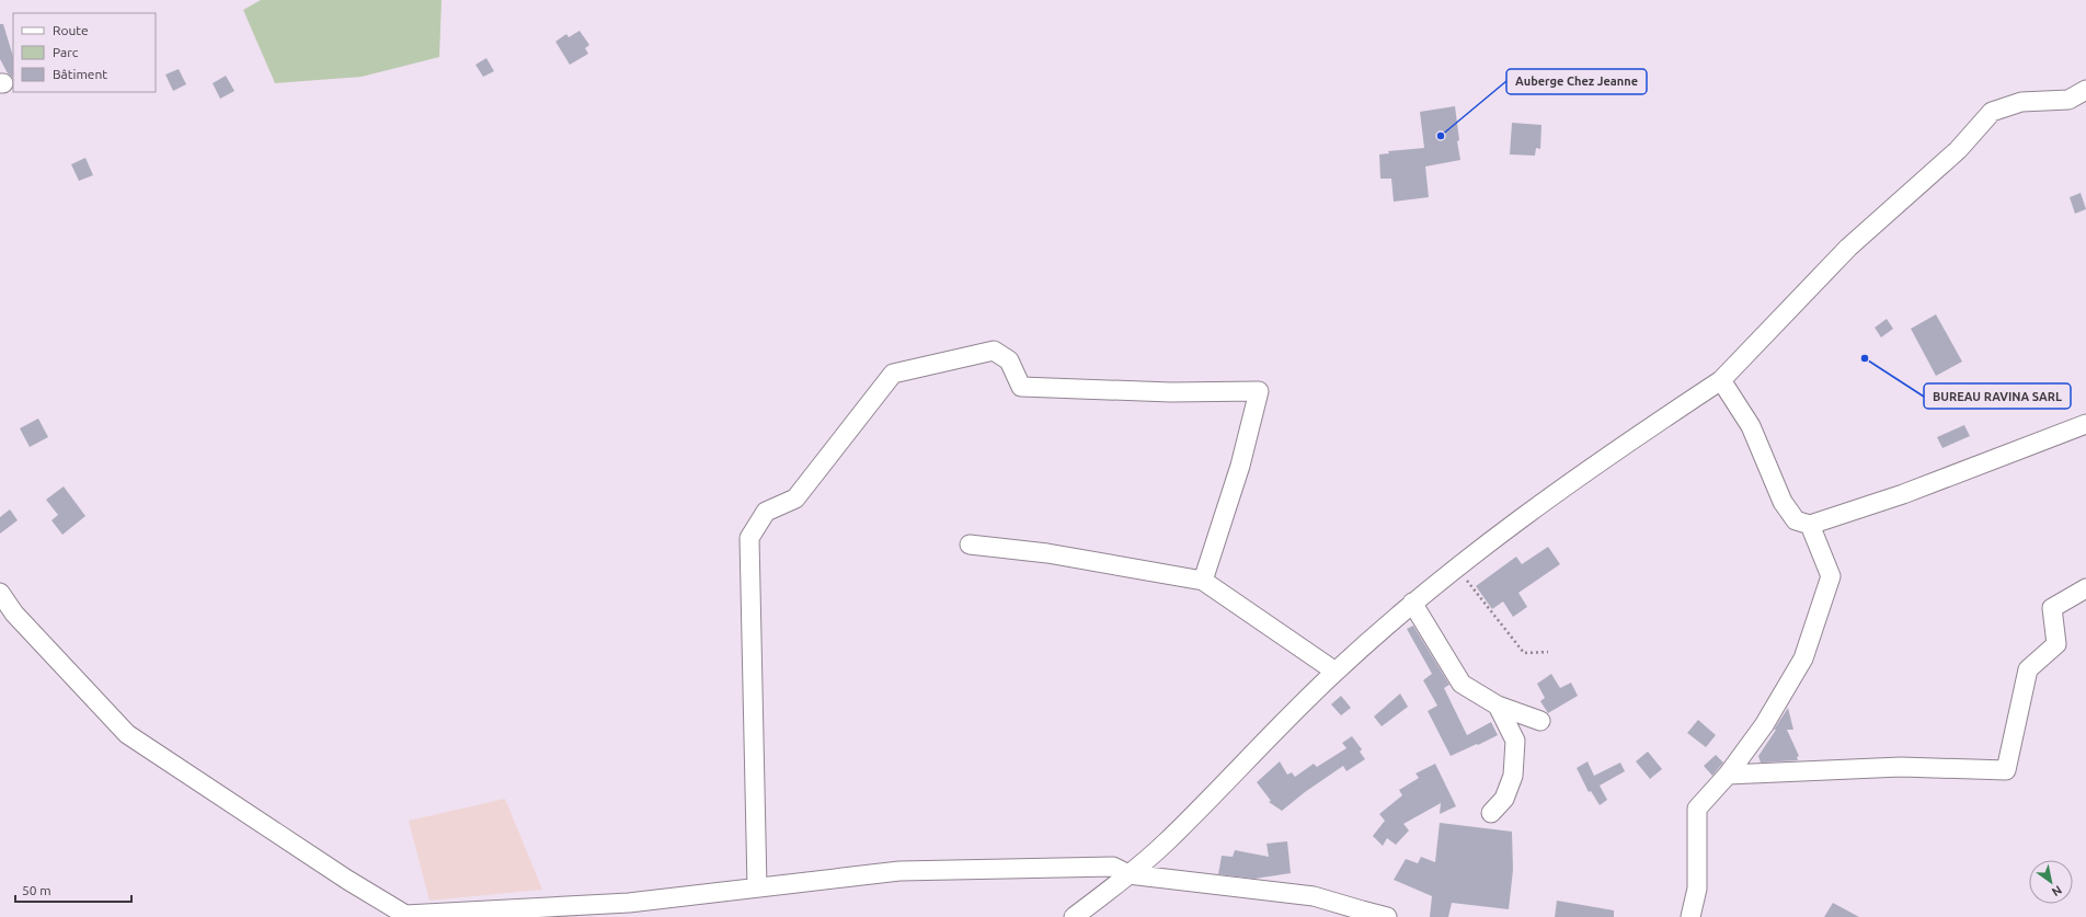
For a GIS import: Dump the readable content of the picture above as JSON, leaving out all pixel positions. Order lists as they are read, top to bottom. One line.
{"places":["Auberge Chez Jeanne","BUREAU RAVINA SARL"],"legend":["Route","Parc","Bâtiment"],"scale_bar":"50 m","north":"bottom right"}
